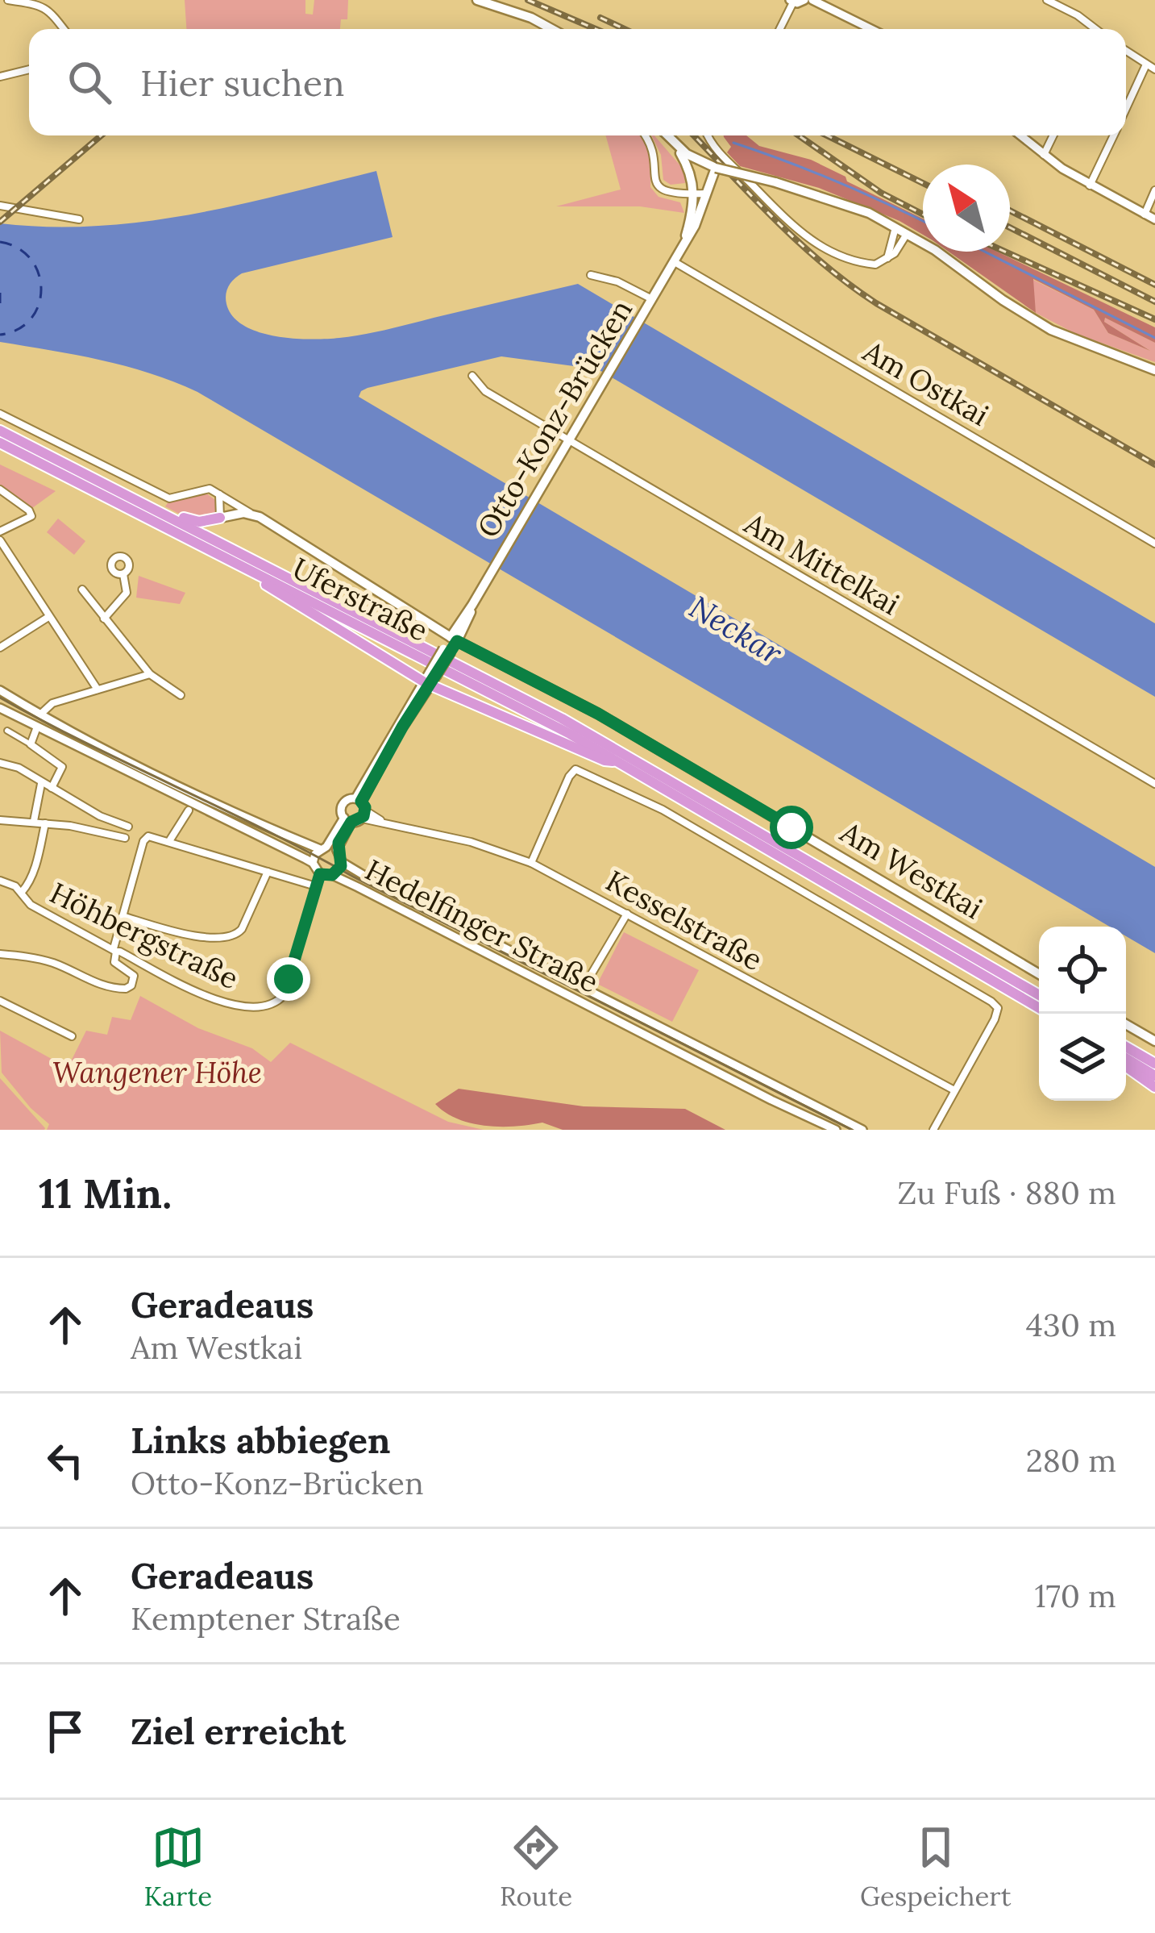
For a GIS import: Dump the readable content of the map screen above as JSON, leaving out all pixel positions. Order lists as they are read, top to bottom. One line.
{"streets":{"highway":["Uferstraße"],"main road":["Otto-Konz-Brücken","Am Westkai"],"street":["Am Ostkai","Am Mittelkai","Kesselstraße","Hedelfinger Straße","Höhbergstraße"]},"crossings":[["Am Ostkai","Otto-Konz-Brücken"],["Otto-Konz-Brücken","Am Mittelkai"],["Otto-Konz-Brücken","Am Westkai"],["Otto-Konz-Brücken","Kesselstraße"],["Otto-Konz-Brücken","Hedelfinger Straße"]],"water":["Neckar"],"parks":["Wangener Höhe"],"north":"top left","page":{"search":"Hier suchen","heading":["11 Min.","Zu Fuß · 880 m"],"list":[["Geradeaus","Am Westkai","430 m"],["Links abbiegen","Otto-Konz-Brücken","280 m"],["Geradeaus","Kemptener Straße","170 m"],"Ziel erreicht"],"nav":["Karte","Route","Gespeichert"]}}
